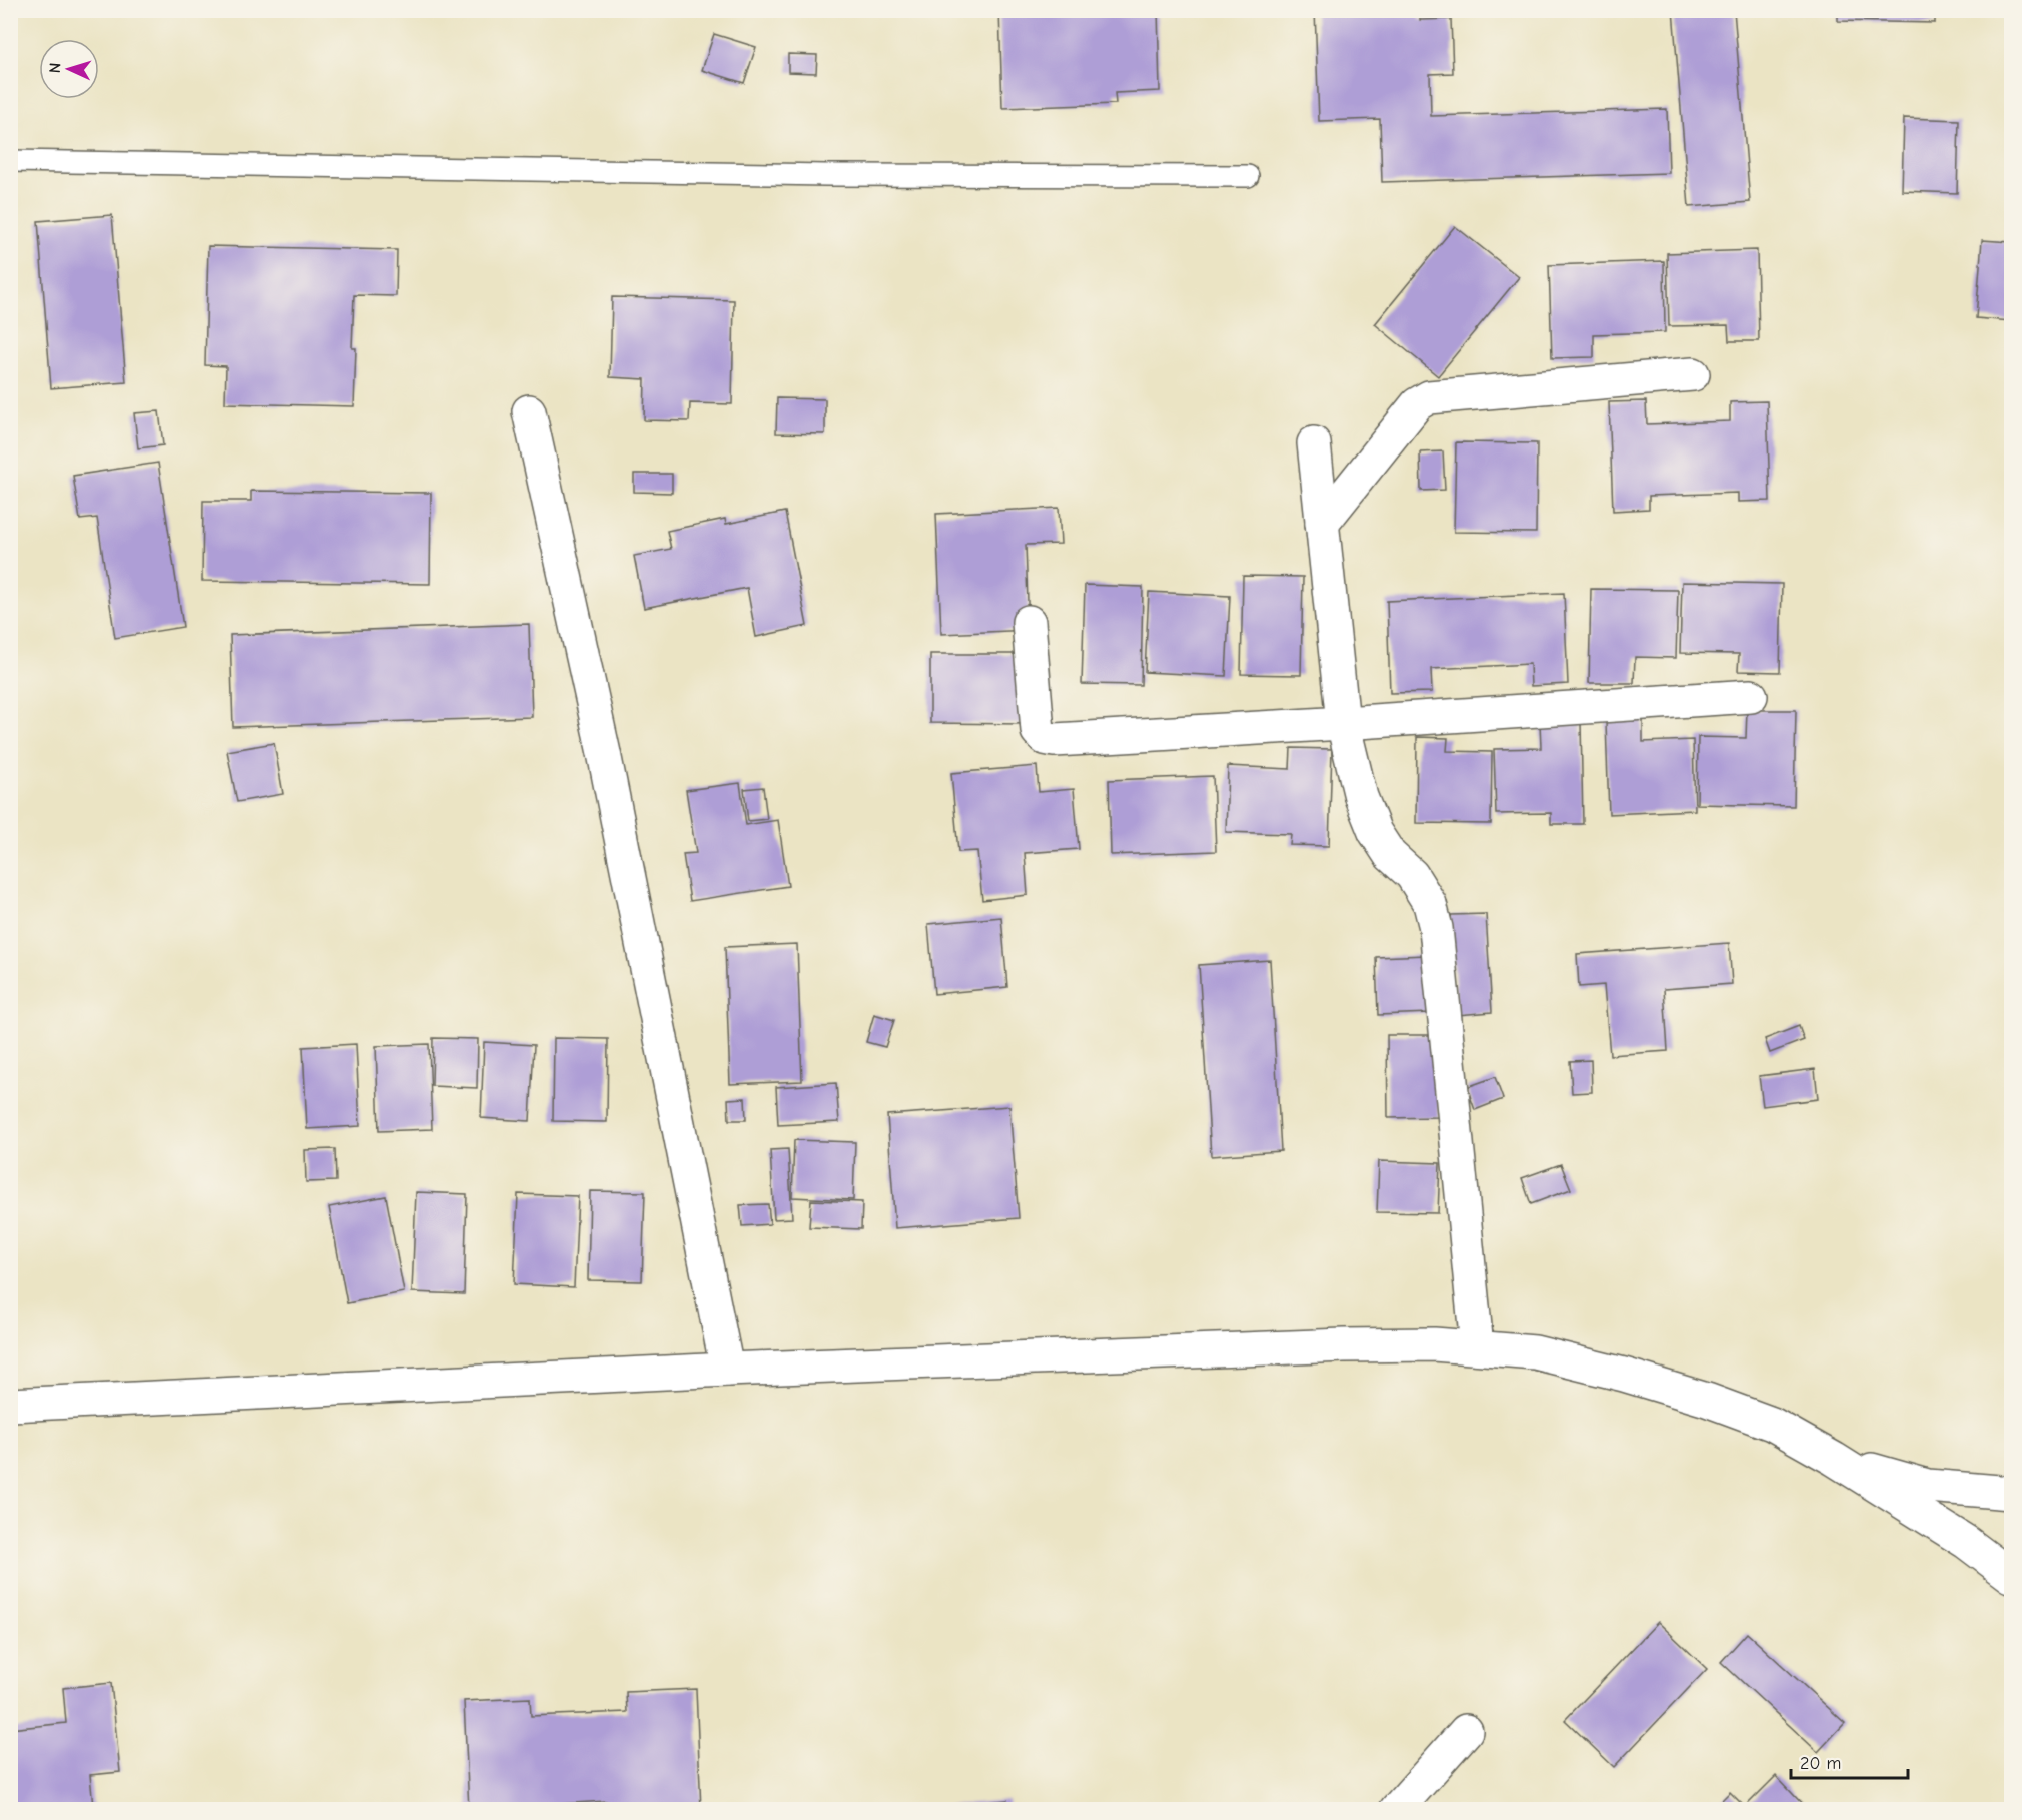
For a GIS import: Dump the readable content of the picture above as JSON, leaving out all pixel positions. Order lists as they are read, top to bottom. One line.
{"scale_bar":"20 m","north":"left"}
